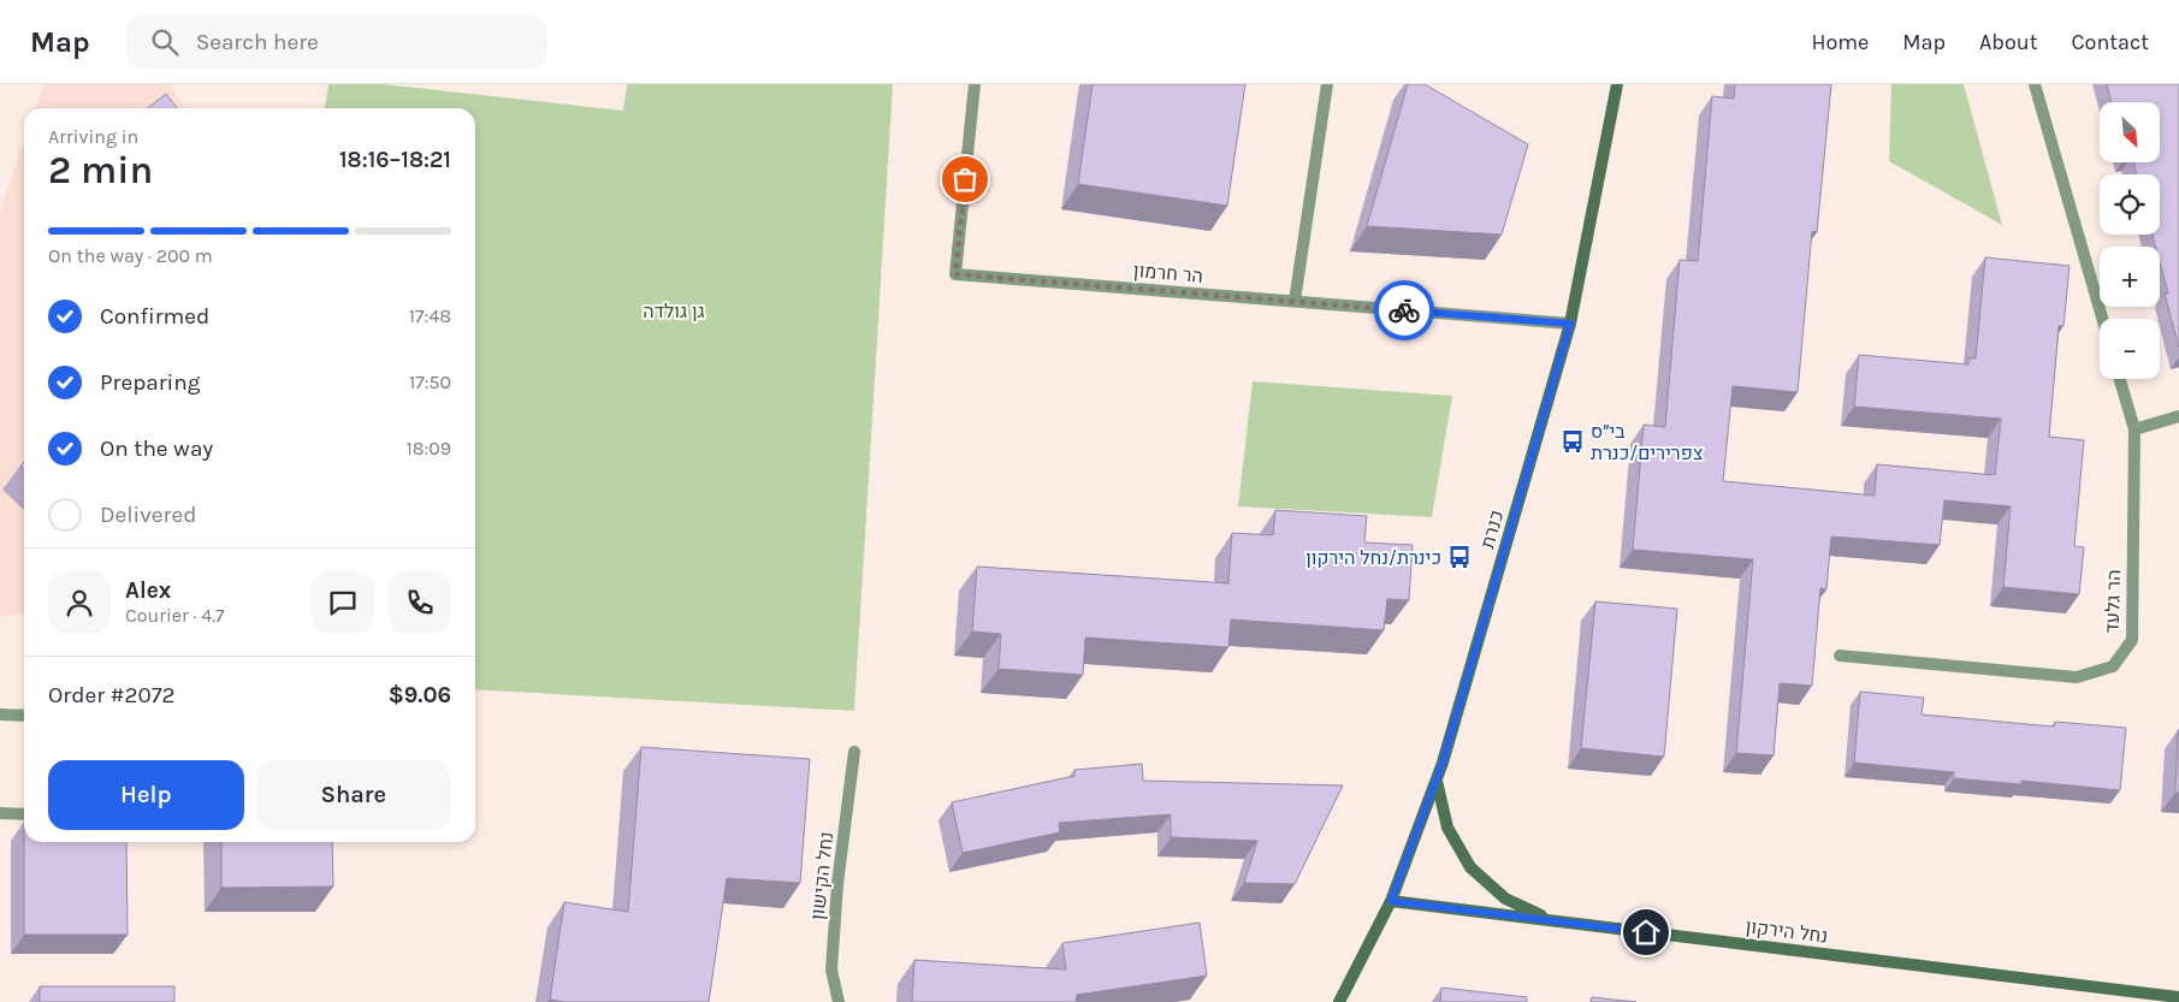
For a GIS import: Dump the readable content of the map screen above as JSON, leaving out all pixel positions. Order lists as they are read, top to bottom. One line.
{"streets":{"street":["הר חרמון","כנרת","הר גלעד","נחל הקישון","נחל הירקון"]},"crossings":[["הר חרמון","כנרת"],["כנרת","נחל הירקון"]],"parks":["גן גולדה"],"places":{"bus stop":["בי״ס צפרירים/כנרת","כינרת/נחל הירקון"]},"north":"bottom right","page":{"header":"Map","search":"Search here","nav":["Home","Map","About","Contact"],"map_buttons":["+","−"],"heading":["2 min","Arriving in","18:16–18:21"],"panel":["Alex","Courier · 4.7","Order #2072","$9.06"],"bar":"On the way · 200 m","list":[["Confirmed","17:48"],["Preparing","17:50"],["On the way","18:09"],"Delivered"],"buttons":["Help","Share"]}}
